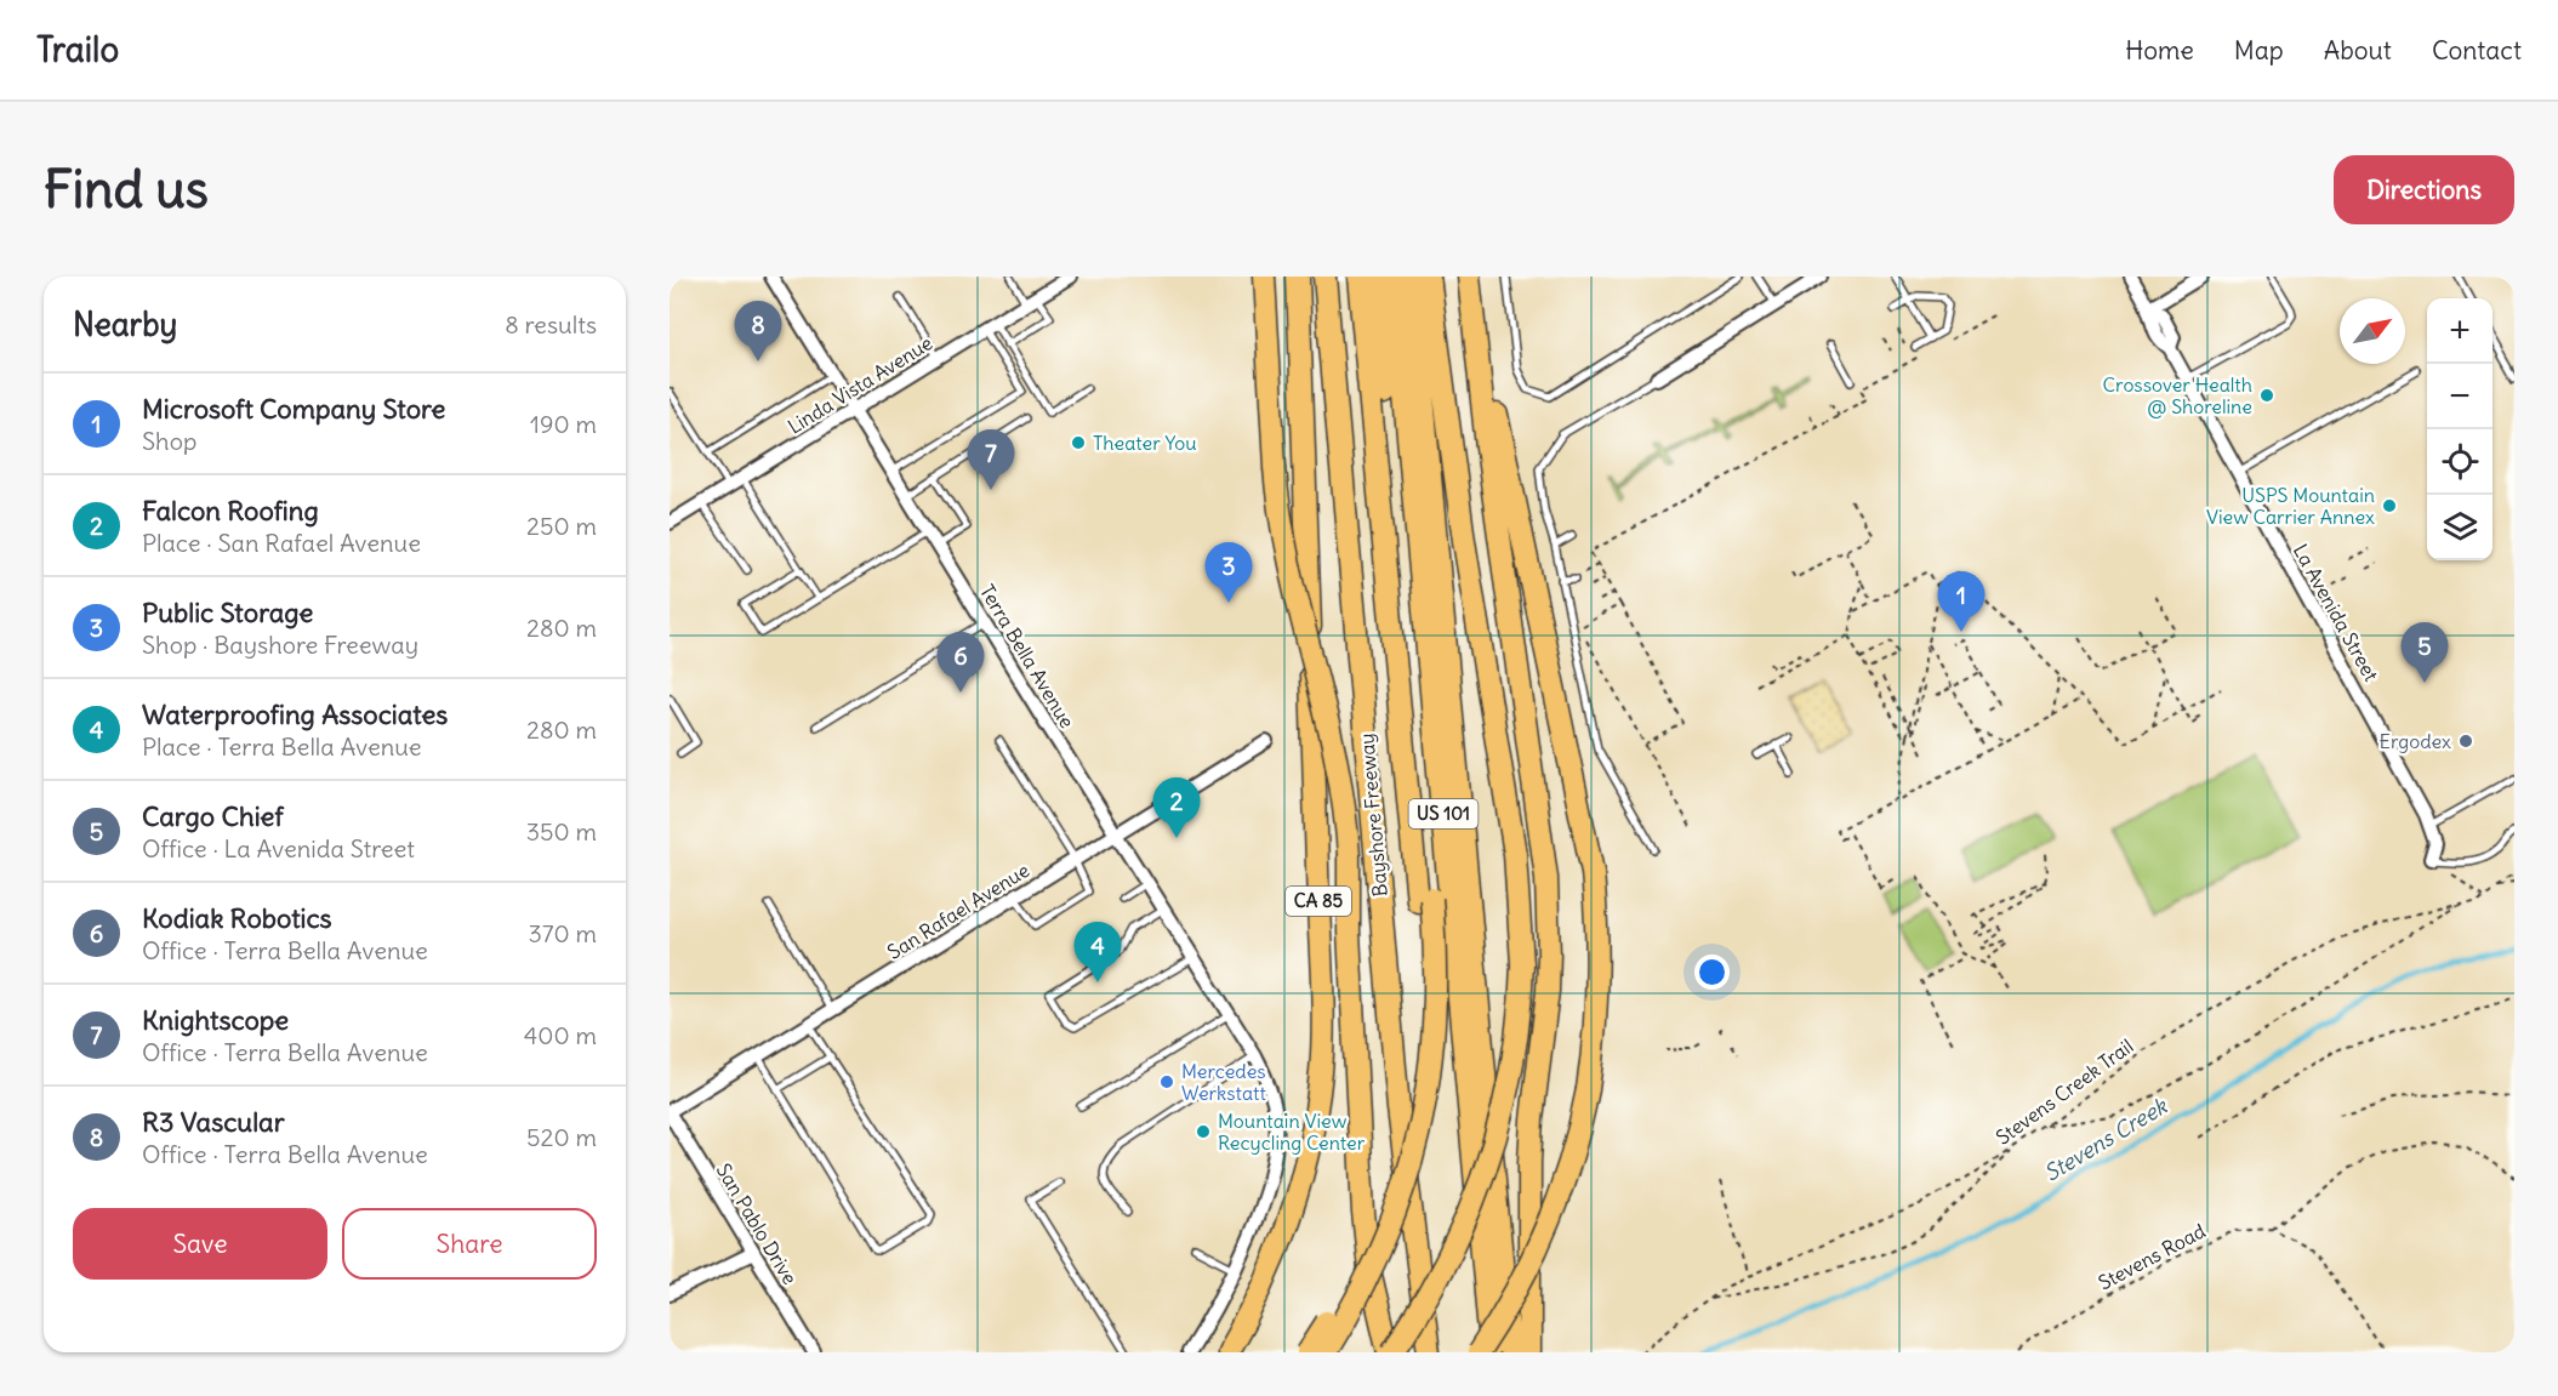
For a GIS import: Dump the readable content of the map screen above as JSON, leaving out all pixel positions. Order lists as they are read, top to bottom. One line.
{"streets":{"highway":["US 101","Bayshore Freeway","CA 85"],"street":["Linda Vista Avenue","La Avenida Street","Terra Bella Avenue","San Rafael Avenue","San Pablo Drive"],"path":["Stevens Creek Trail","Stevens Road"]},"crossings":[["Linda Vista Avenue","Terra Bella Avenue"],["Terra Bella Avenue","San Rafael Avenue"],["San Rafael Avenue","San Pablo Drive"]],"water":["Stevens Creek"],"places":["Crossover Health @ Shoreline","Theater You","USPS Mountain View Carrier Annex","Ergodex","Mercedes Werkstatt","Mountain View Recycling Center"],"north":"top right","page":{"header":"Trailo","nav":["Home","Map","About","Contact"],"buttons":["Directions",["Save","Share"]],"title":"Find us","heading":["Nearby","8 results"],"map_buttons":["+","−"],"pins":["8","7","3","1","5","6","2","4"],"list":[{"mark":"1","name":"Microsoft Company Store","note":"Shop","value":"190 m"},{"mark":"2","name":"Falcon Roofing","note":"Place · San Rafael Avenue","value":"250 m"},{"mark":"3","name":"Public Storage","note":"Shop · Bayshore Freeway","value":"280 m"},{"mark":"4","name":"Waterproofing Associates","note":"Place · Terra Bella Avenue","value":"280 m"},{"mark":"5","name":"Cargo Chief","note":"Office · La Avenida Street","value":"350 m"},{"mark":"6","name":"Kodiak Robotics","note":"Office · Terra Bella Avenue","value":"370 m"},{"mark":"7","name":"Knightscope","note":"Office · Terra Bella Avenue","value":"400 m"},{"mark":"8","name":"R3 Vascular","note":"Office · Terra Bella Avenue","value":"520 m"}]}}
